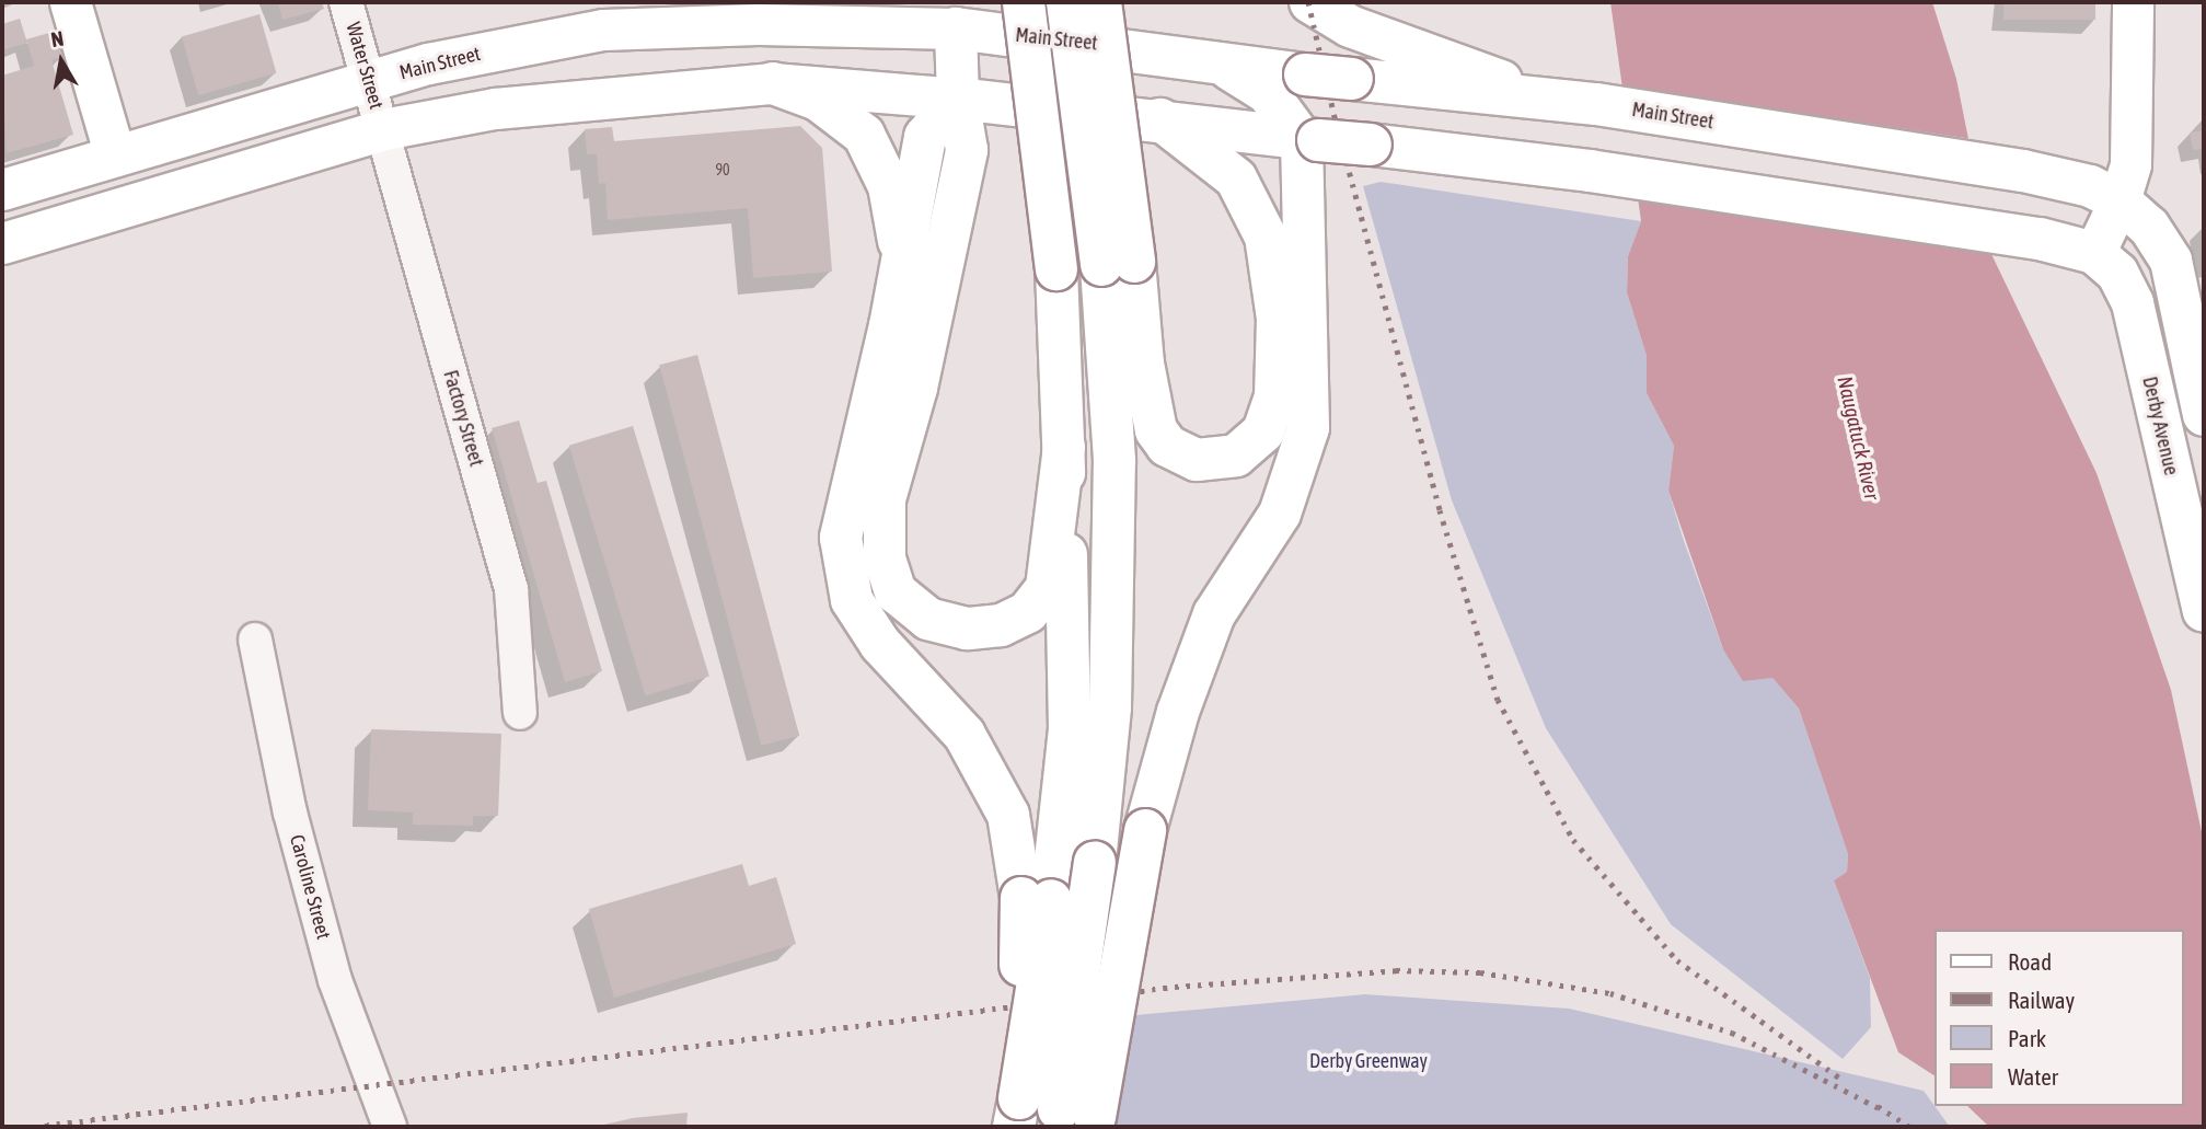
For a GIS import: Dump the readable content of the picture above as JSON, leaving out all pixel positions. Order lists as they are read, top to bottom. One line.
{"streets":{"highway":["Main Street","Derby Avenue"],"street":["Water Street","Factory Street","Caroline Street"]},"crossings":[["Main Street","Water Street"],["Water Street","Factory Street"]],"water":["Naugatuck River"],"parks":["Derby Greenway"],"house_numbers":["90"],"legend":["Road","Railway","Park","Water"],"north":"top"}
